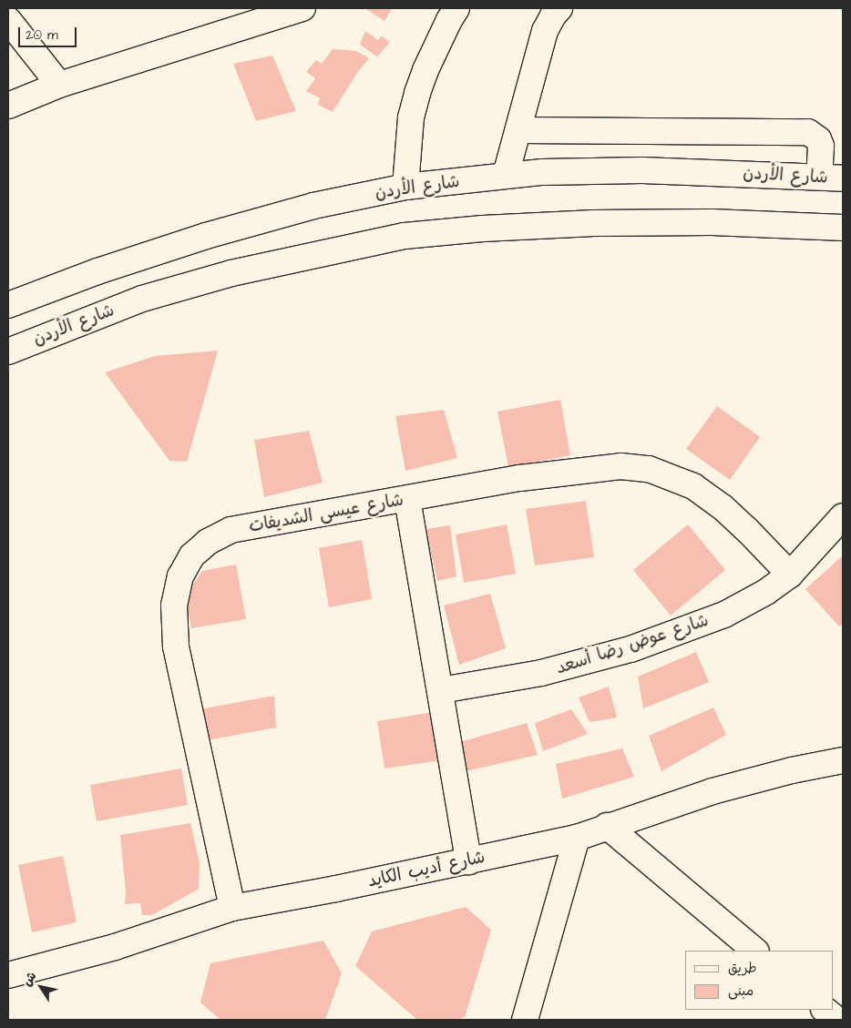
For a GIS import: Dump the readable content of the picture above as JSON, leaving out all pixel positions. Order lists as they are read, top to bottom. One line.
{"streets":{"main road":["شارع الأردن","شارع عيسى الشديفات","شارع عوض رضا أسعد","شارع أديب الكايد"]},"crossings":[["شارع عيسى الشديفات","شارع عوض رضا أسعد"],["شارع عيسى الشديفات","شارع أديب الكايد"]],"legend":["طريق","مبنى"],"scale_bar":"20 m","north":"top left"}
